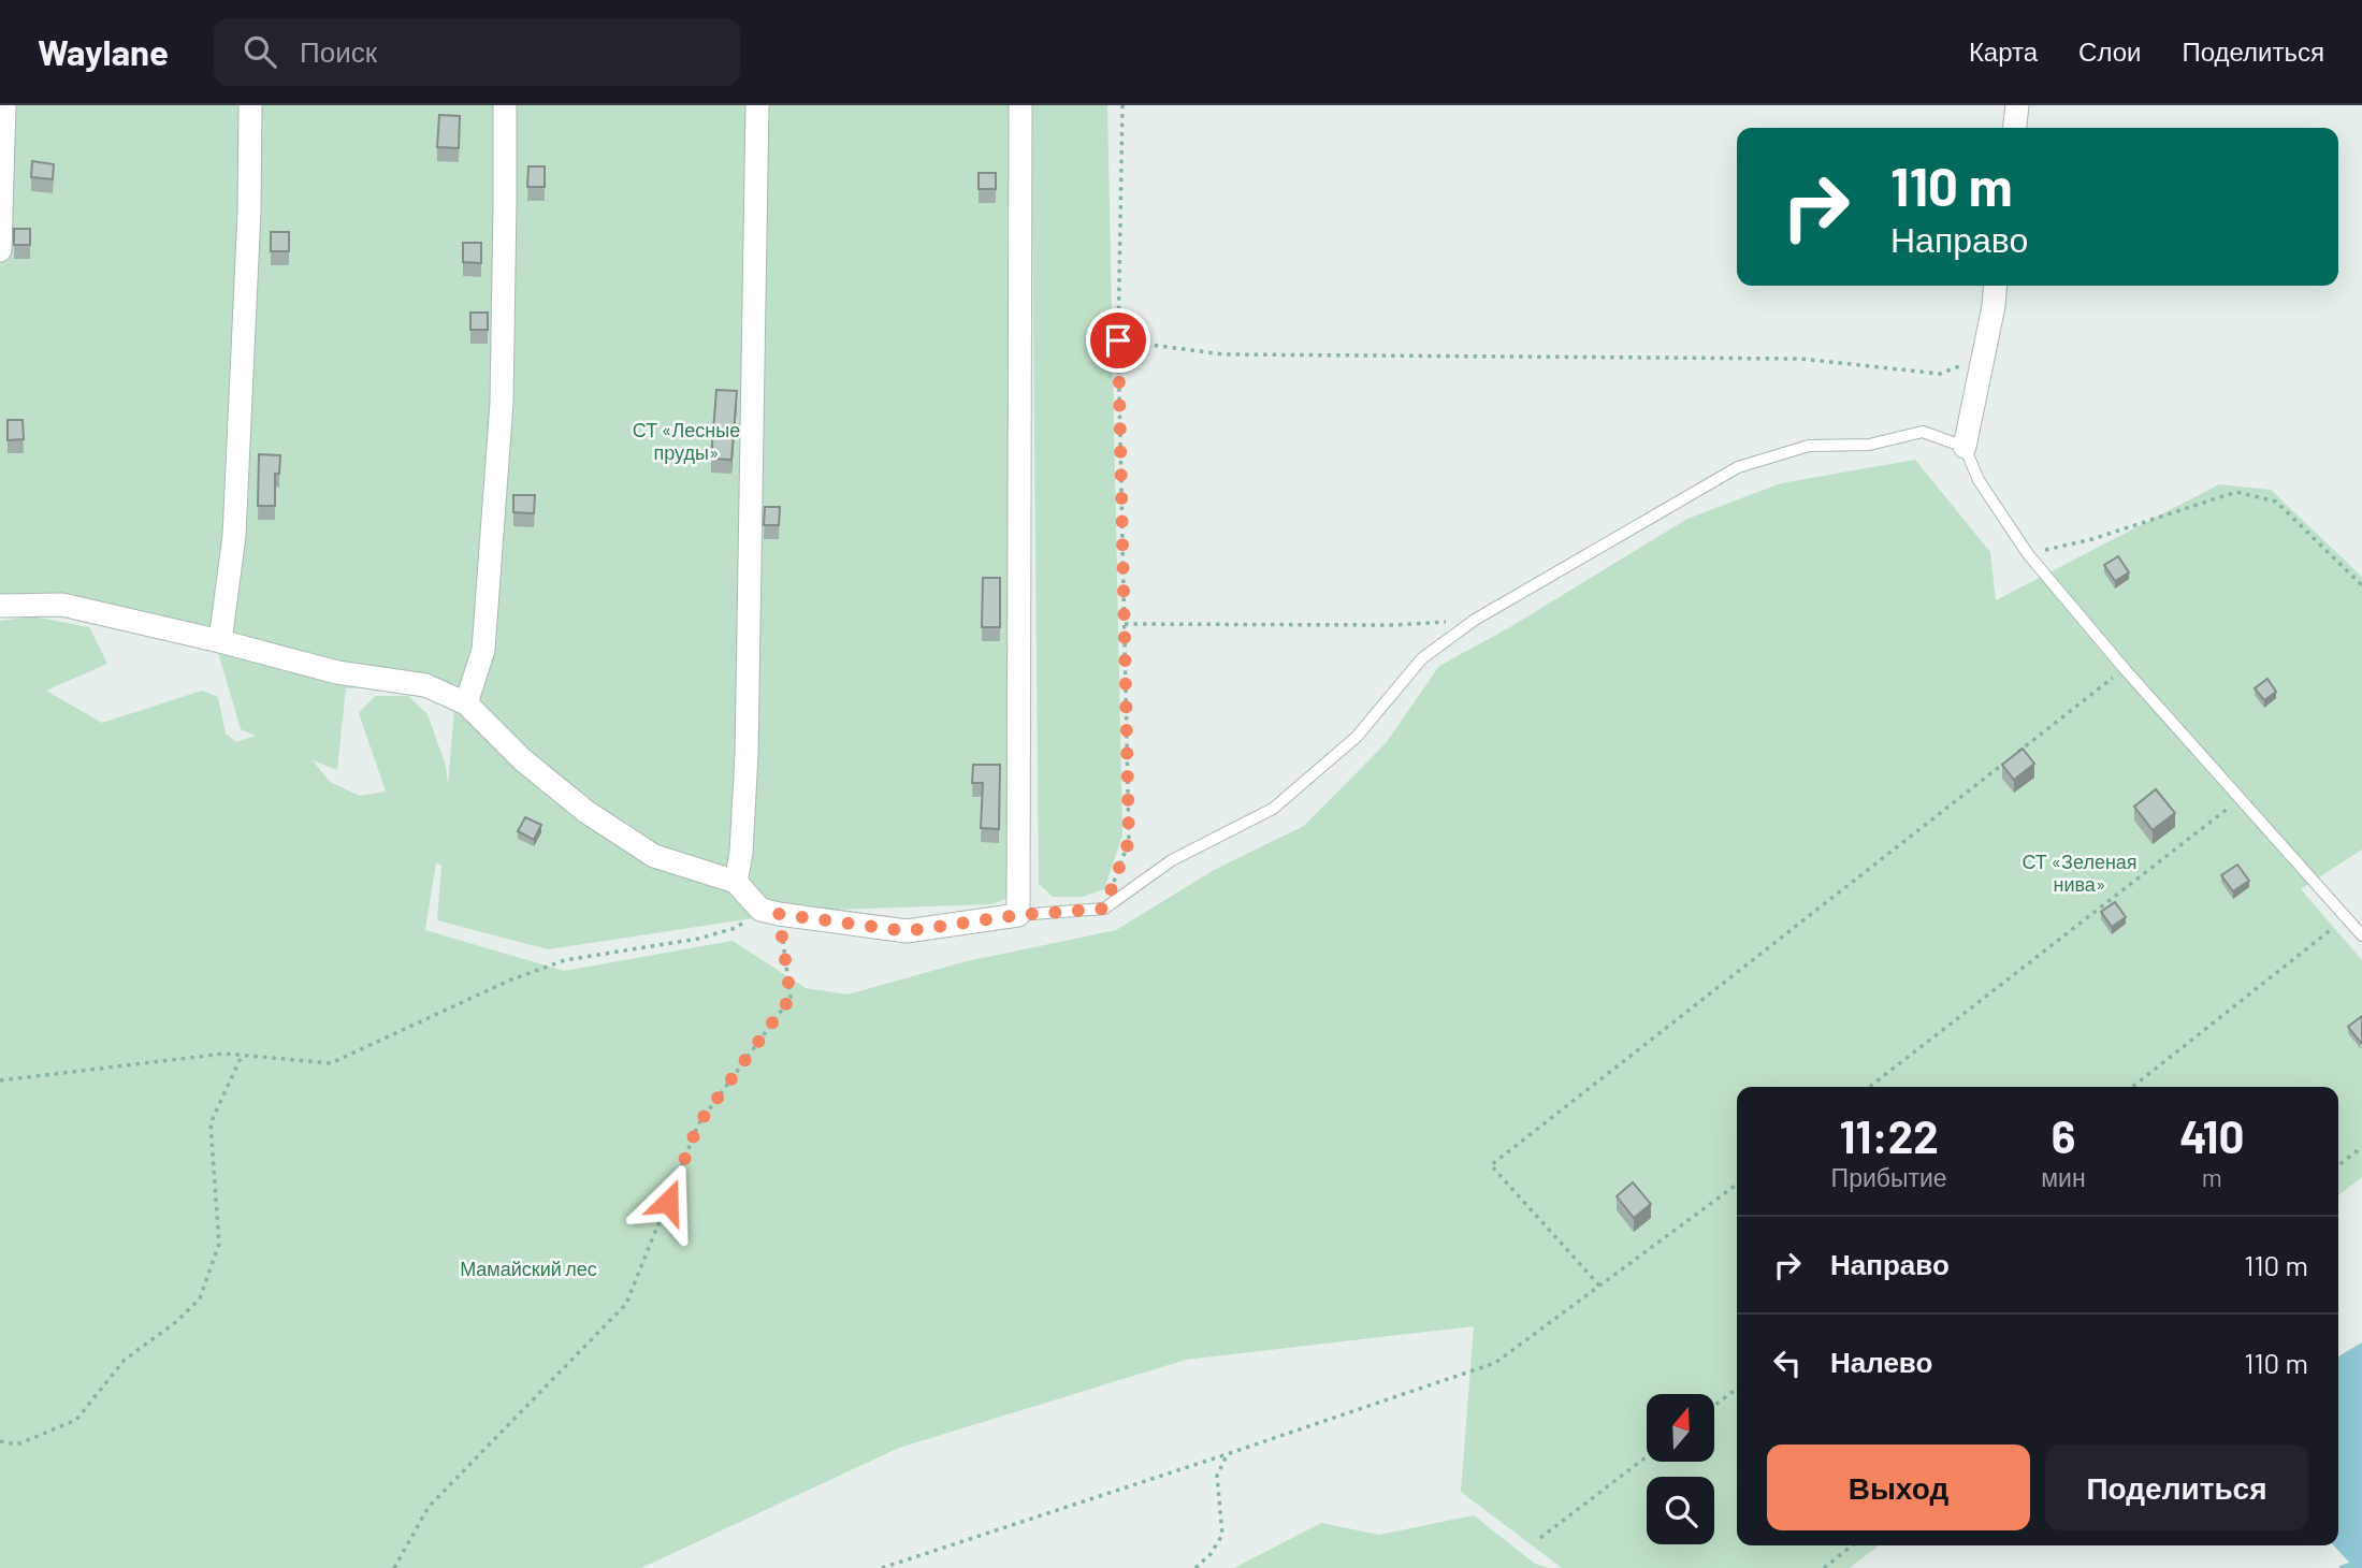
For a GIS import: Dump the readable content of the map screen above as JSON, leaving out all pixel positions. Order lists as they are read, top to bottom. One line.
{"parks":["СТ «Лесные пруды»","СТ «Зеленая нива»","Мамайский лес"],"north":"top","page":{"header":"Waylane","search":"Поиск","nav":["Карта","Слои","Поделиться"],"turn":["110 m","Направо"],"eta":["11:22","Прибытие","6","мин","410","m"],"list":[{"name":"Направо","value":"110 m"},{"name":"Налево","value":"110 m"}],"buttons":["Выход","Поделиться"]}}
